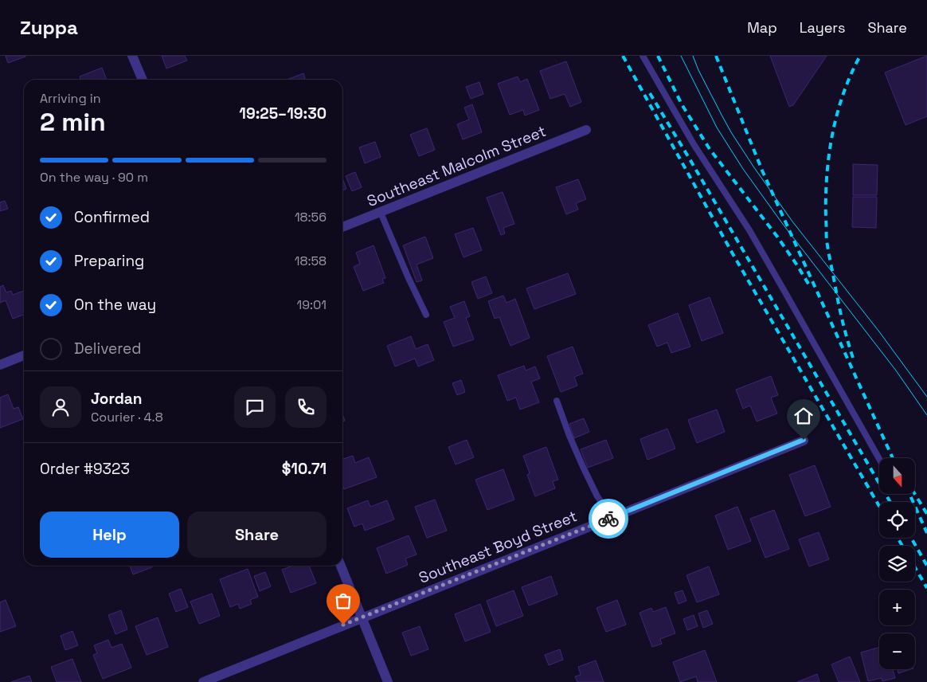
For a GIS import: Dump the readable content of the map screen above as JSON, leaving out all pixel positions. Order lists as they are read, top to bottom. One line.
{"streets":{"street":["Southeast Malcolm Street","Southeast Boyd Street"]},"north":"bottom","page":{"header":"Zuppa","nav":["Map","Layers","Share"],"heading":["2 min","Arriving in","19:25–19:30"],"panel":["Jordan","Courier · 4.8","Order #9323","$10.71"],"bar":"On the way · 90 m","list":[["Confirmed","18:56"],["Preparing","18:58"],["On the way","19:01"],"Delivered"],"map_buttons":["+","−"],"buttons":["Help","Share"]}}
